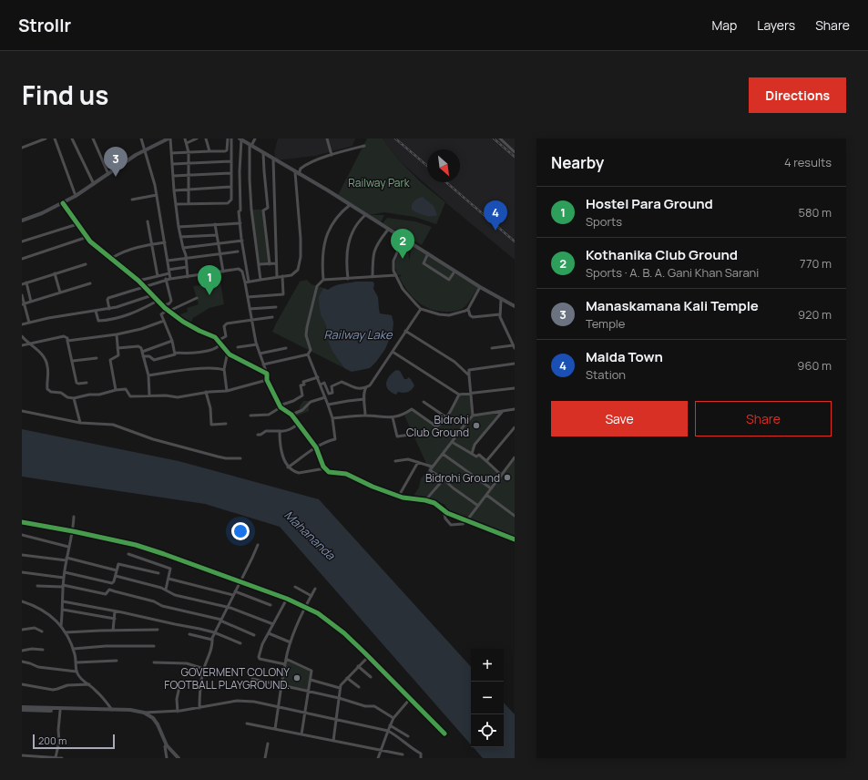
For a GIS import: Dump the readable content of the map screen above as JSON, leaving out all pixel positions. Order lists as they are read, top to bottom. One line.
{"water":["Railway Lake","Mahananda"],"parks":["Railway Park"],"places":["Bidrohi Club Ground","Bidrohi Ground","GOVERMENT COLONY FOOTBALL PLAYGROUND."],"scale_bar":"200 m","north":"bottom right","page":{"header":"Strollr","nav":["Map","Layers","Share"],"title":"Find us","buttons":["Directions",["Save","Share"]],"heading":["Nearby","4 results"],"pins":["3","4","2","1"],"list":[{"mark":"1","name":"Hostel Para Ground","note":"Sports","value":"580 m"},{"mark":"2","name":"Kothanika Club Ground","note":"Sports · A. B. A. Gani Khan Sarani","value":"770 m"},{"mark":"3","name":"Manaskamana Kali Temple","note":"Temple","value":"920 m"},{"mark":"4","name":"Malda Town","note":"Station","value":"960 m"}],"map_buttons":["+","−"],"scale":"200 m"}}
